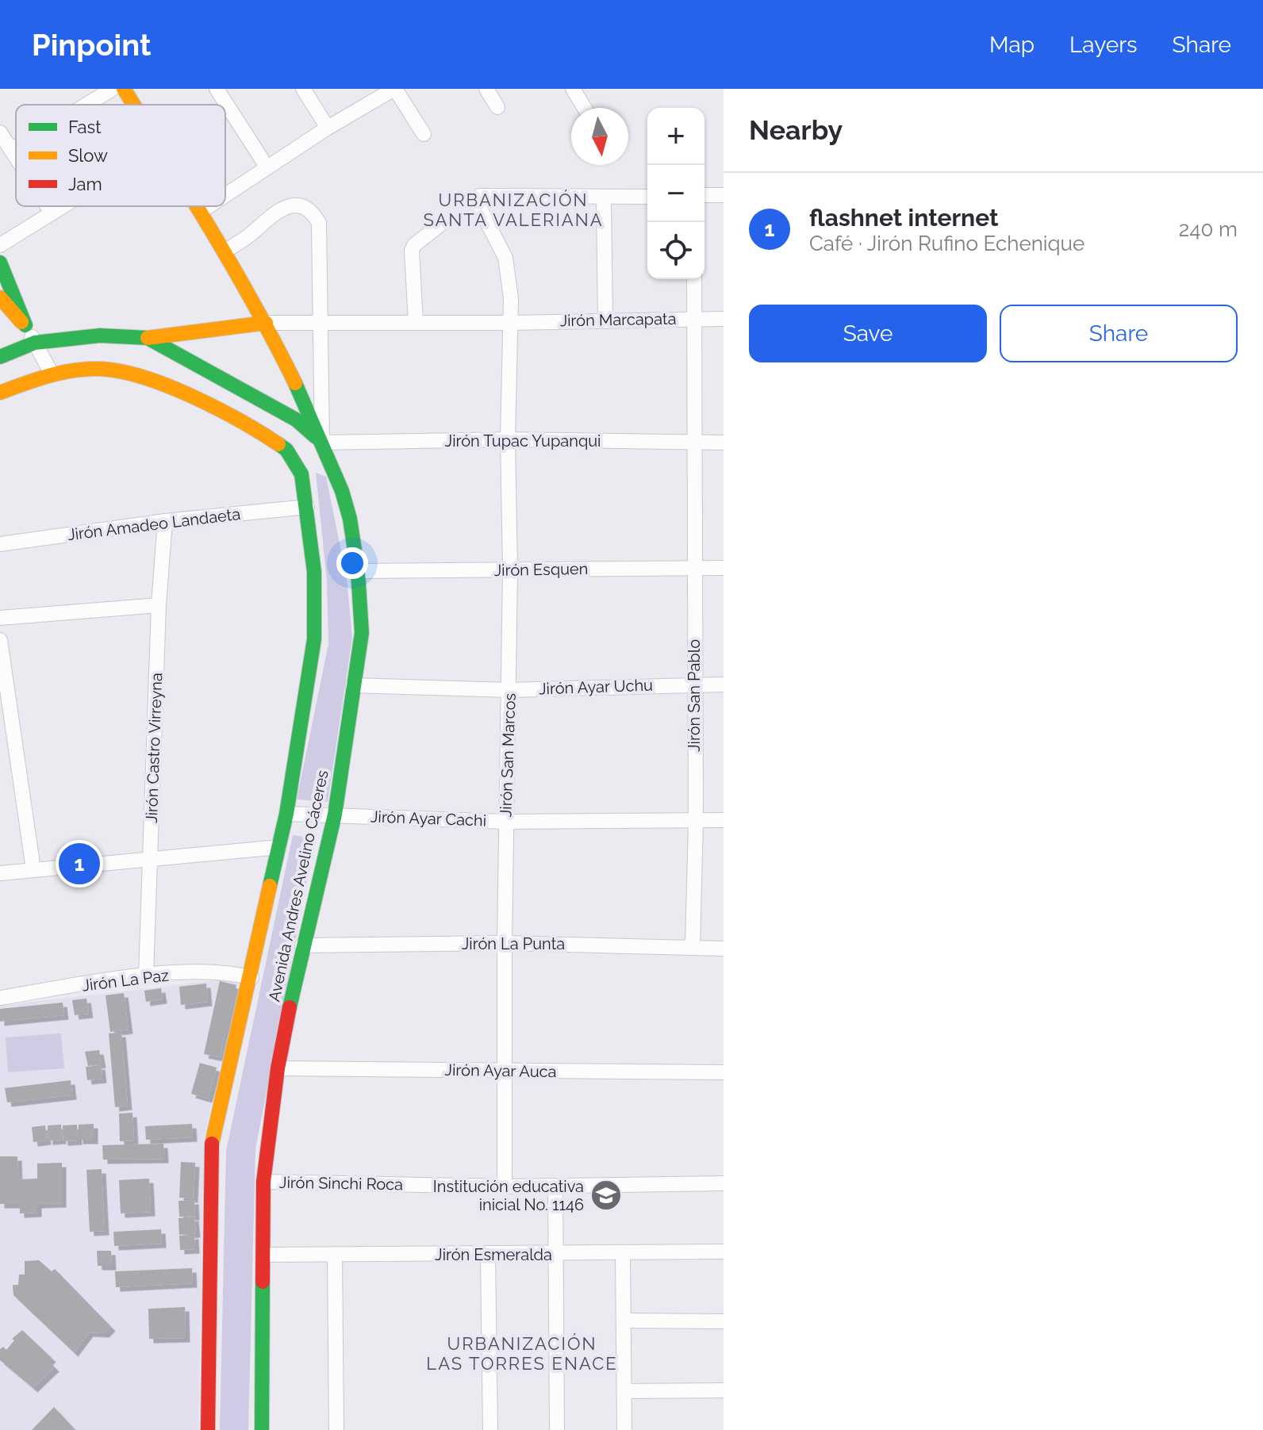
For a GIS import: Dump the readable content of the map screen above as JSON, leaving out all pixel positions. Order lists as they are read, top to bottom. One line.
{"streets":{"main road":["Avenida Andres Avelino Cáceres"],"street":["Jirón Marcapata","Jirón Tupac Yupanqui","Jirón Amadeo Landaeta","Jirón Esquen","Jirón Ayar Uchu","Jirón San Pablo","Jirón Castro Virreyna","Jirón San Marcos","Jirón Ayar Cachi","Jirón La Punta","Jirón La Paz","Jirón Ayar Auca","Jirón Sinchi Roca","Jirón Esmeralda"]},"crossings":[["Jirón Marcapata","Jirón San Pablo"],["Jirón Marcapata","Jirón San Marcos"],["Jirón Marcapata","Avenida Andres Avelino Cáceres"],["Jirón Tupac Yupanqui","Jirón San Pablo"],["Jirón Tupac Yupanqui","Jirón San Marcos"],["Jirón Tupac Yupanqui","Avenida Andres Avelino Cáceres"],["Jirón Amadeo Landaeta","Jirón Castro Virreyna"],["Jirón Amadeo Landaeta","Avenida Andres Avelino Cáceres"],["Jirón Esquen","Jirón San Pablo"],["Jirón Esquen","Jirón San Marcos"],["Jirón Esquen","Avenida Andres Avelino Cáceres"],["Jirón Ayar Uchu","Jirón San Pablo"],["Jirón Ayar Uchu","Jirón San Marcos"],["Jirón Ayar Uchu","Avenida Andres Avelino Cáceres"],["Jirón San Pablo","Jirón Ayar Cachi"],["Jirón San Pablo","Jirón La Punta"],["Jirón Castro Virreyna","Jirón La Paz"],["Jirón San Marcos","Jirón Ayar Cachi"],["Jirón San Marcos","Jirón La Punta"],["Jirón San Marcos","Jirón Ayar Auca"],["Jirón San Marcos","Jirón Sinchi Roca"],["Jirón Ayar Cachi","Avenida Andres Avelino Cáceres"],["Avenida Andres Avelino Cáceres","Jirón La Punta"],["Avenida Andres Avelino Cáceres","Jirón La Paz"],["Avenida Andres Avelino Cáceres","Jirón Ayar Auca"],["Avenida Andres Avelino Cáceres","Jirón Sinchi Roca"],["Avenida Andres Avelino Cáceres","Jirón Esmeralda"]],"districts":["URBANIZACIÓN SANTA VALERIANA","URBANIZACIÓN LAS TORRES ENACE"],"places":{"school or university":["Institución educativa inicial No. 1146"]},"legend":["Fast","Slow","Jam"],"north":"bottom","page":{"header":"Pinpoint","nav":["Map","Layers","Share"],"heading":"Nearby","map_buttons":["+","−"],"list":[{"mark":"1","name":"flashnet internet","note":"Café · Jirón Rufino Echenique","value":"240 m"}],"buttons":["Save","Share"],"pins":"1"}}
